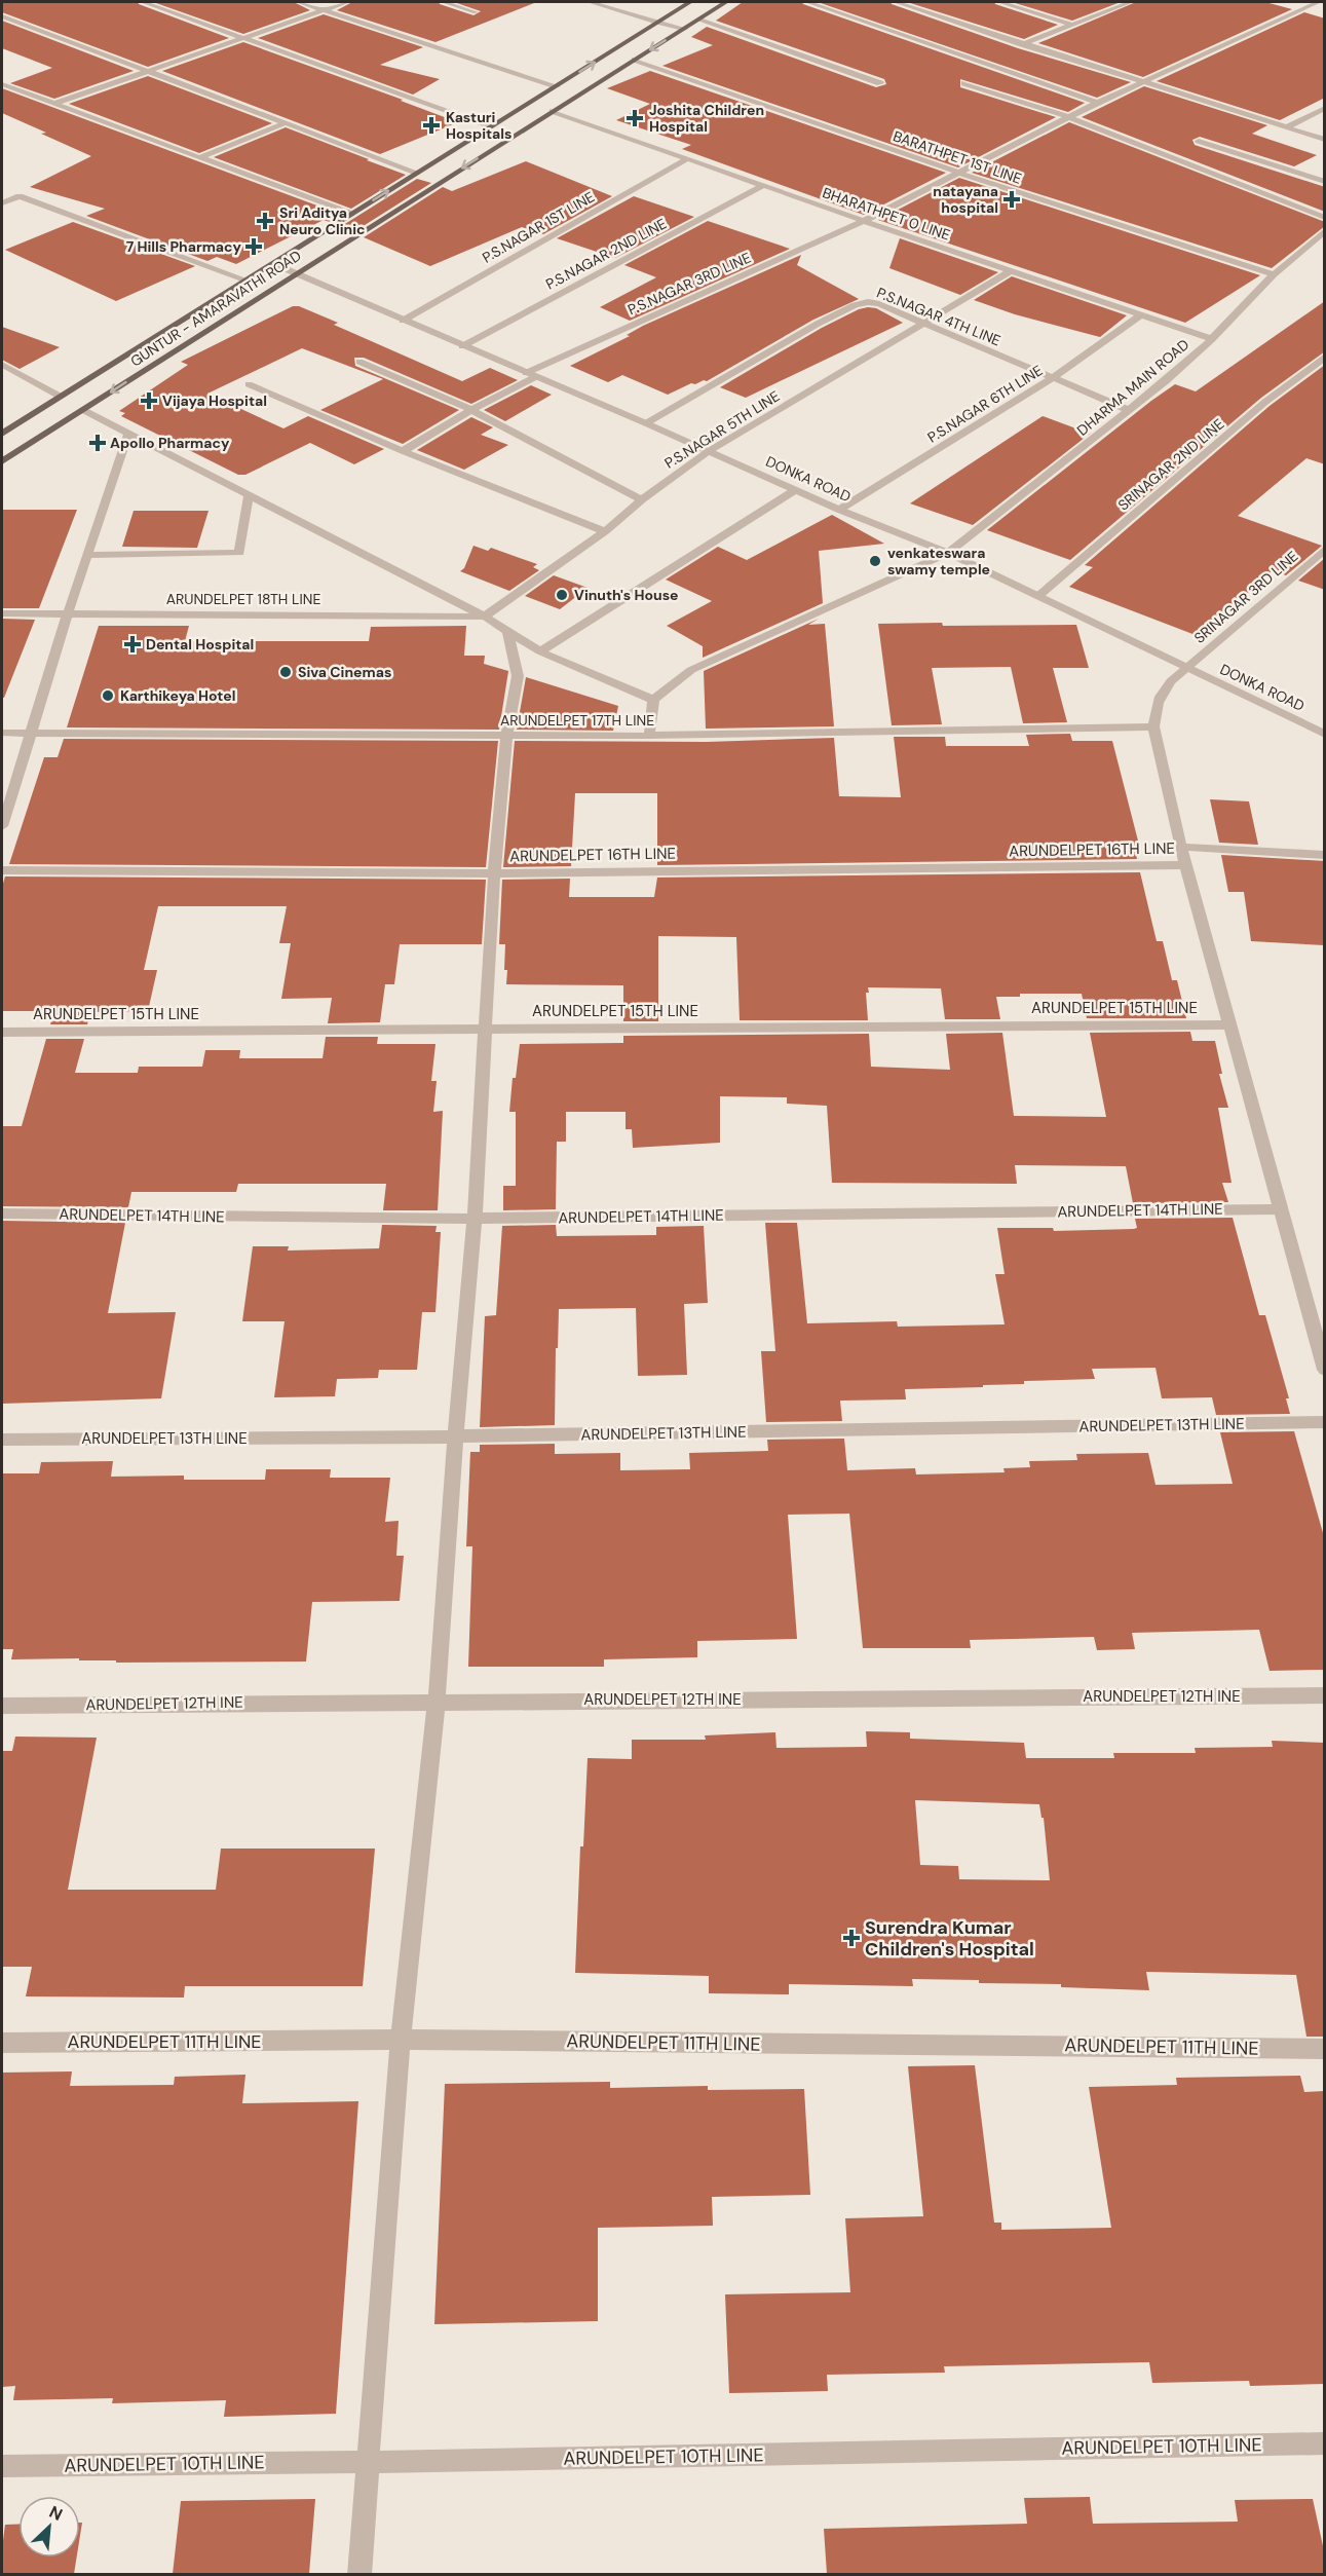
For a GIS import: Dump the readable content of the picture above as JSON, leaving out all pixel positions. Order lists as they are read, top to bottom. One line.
{"streets":{"main road":["GUNTUR - AMARAVATHI ROAD"],"street":["BARATHPET 1ST LINE","BHARATHPET 0 LINE","P.S.NAGAR 1ST LINE","P.S.NAGAR 2ND LINE","P.S.NAGAR 3RD LINE","P.S.NAGAR 4TH LINE","DHARMA MAIN ROAD","P.S.NAGAR 6TH LINE","P.S.NAGAR 5TH LINE","SRINAGAR 2ND LINE","DONKA ROAD","SRINAGAR 3RD LINE","ARUNDELPET 18TH LINE","ARUNDELPET 17TH LINE","ARUNDELPET 16TH LINE","ARUNDELPET 15TH LINE","ARUNDELPET 14TH LINE","ARUNDELPET 13TH LINE","ARUNDELPET 12TH INE","ARUNDELPET 11TH LINE","ARUNDELPET 10TH LINE"]},"crossings":[["BARATHPET 1ST LINE","P.S.NAGAR 3RD LINE"],["BARATHPET 1ST LINE","GUNTUR - AMARAVATHI ROAD"],["BARATHPET 1ST LINE","DHARMA MAIN ROAD"],["BHARATHPET 0 LINE","P.S.NAGAR 1ST LINE"],["BHARATHPET 0 LINE","P.S.NAGAR 2ND LINE"],["BHARATHPET 0 LINE","P.S.NAGAR 3RD LINE"],["BHARATHPET 0 LINE","GUNTUR - AMARAVATHI ROAD"],["BHARATHPET 0 LINE","DHARMA MAIN ROAD"],["BHARATHPET 0 LINE","P.S.NAGAR 6TH LINE"],["BHARATHPET 0 LINE","P.S.NAGAR 5TH LINE"],["P.S.NAGAR 1ST LINE","DONKA ROAD"],["P.S.NAGAR 2ND LINE","DONKA ROAD"],["P.S.NAGAR 3RD LINE","DONKA ROAD"],["GUNTUR - AMARAVATHI ROAD","DONKA ROAD"],["P.S.NAGAR 4TH LINE","DHARMA MAIN ROAD"],["P.S.NAGAR 4TH LINE","P.S.NAGAR 6TH LINE"],["P.S.NAGAR 4TH LINE","P.S.NAGAR 5TH LINE"],["P.S.NAGAR 4TH LINE","DONKA ROAD"],["DHARMA MAIN ROAD","DONKA ROAD"],["P.S.NAGAR 6TH LINE","DONKA ROAD"],["P.S.NAGAR 5TH LINE","DONKA ROAD"],["P.S.NAGAR 5TH LINE","ARUNDELPET 18TH LINE"],["SRINAGAR 2ND LINE","DONKA ROAD"],["DONKA ROAD","SRINAGAR 3RD LINE"],["SRINAGAR 3RD LINE","ARUNDELPET 17TH LINE"]],"places":{"health":["Joshita Children Hospital","Kasturi Hospitals","natayana hospital","Sri Aditya Neuro Clinic","7 Hills Pharmacy","Vijaya Hospital","Apollo Pharmacy","Dental Hospital","Surendra Kumar Children's Hospital"],"other":["venkateswara swamy temple","Vinuth's House","Siva Cinemas","Karthikeya Hotel"]},"north":"top right"}
